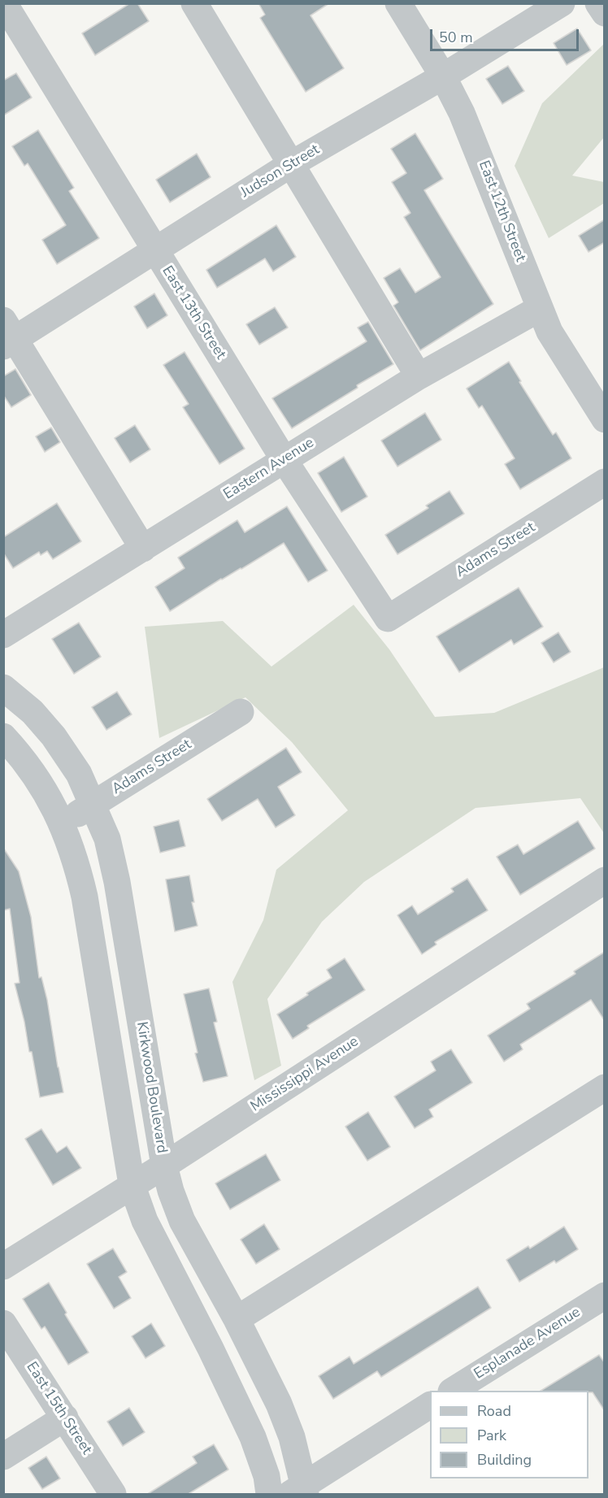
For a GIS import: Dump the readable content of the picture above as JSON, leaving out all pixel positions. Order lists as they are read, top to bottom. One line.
{"streets":{"street":["Judson Street","East 12th Street","East 13th Street","Eastern Avenue","Adams Street","Mississippi Avenue","Kirkwood Boulevard","Esplanade Avenue","East 15th Street"]},"crossings":[["Judson Street","East 12th Street"],["Judson Street","East 13th Street"],["East 12th Street","Eastern Avenue"],["East 13th Street","Eastern Avenue"],["East 13th Street","Adams Street"],["Adams Street","Kirkwood Boulevard"],["Mississippi Avenue","Kirkwood Boulevard"]],"legend":["Road","Park","Building"],"scale_bar":"50 m"}
